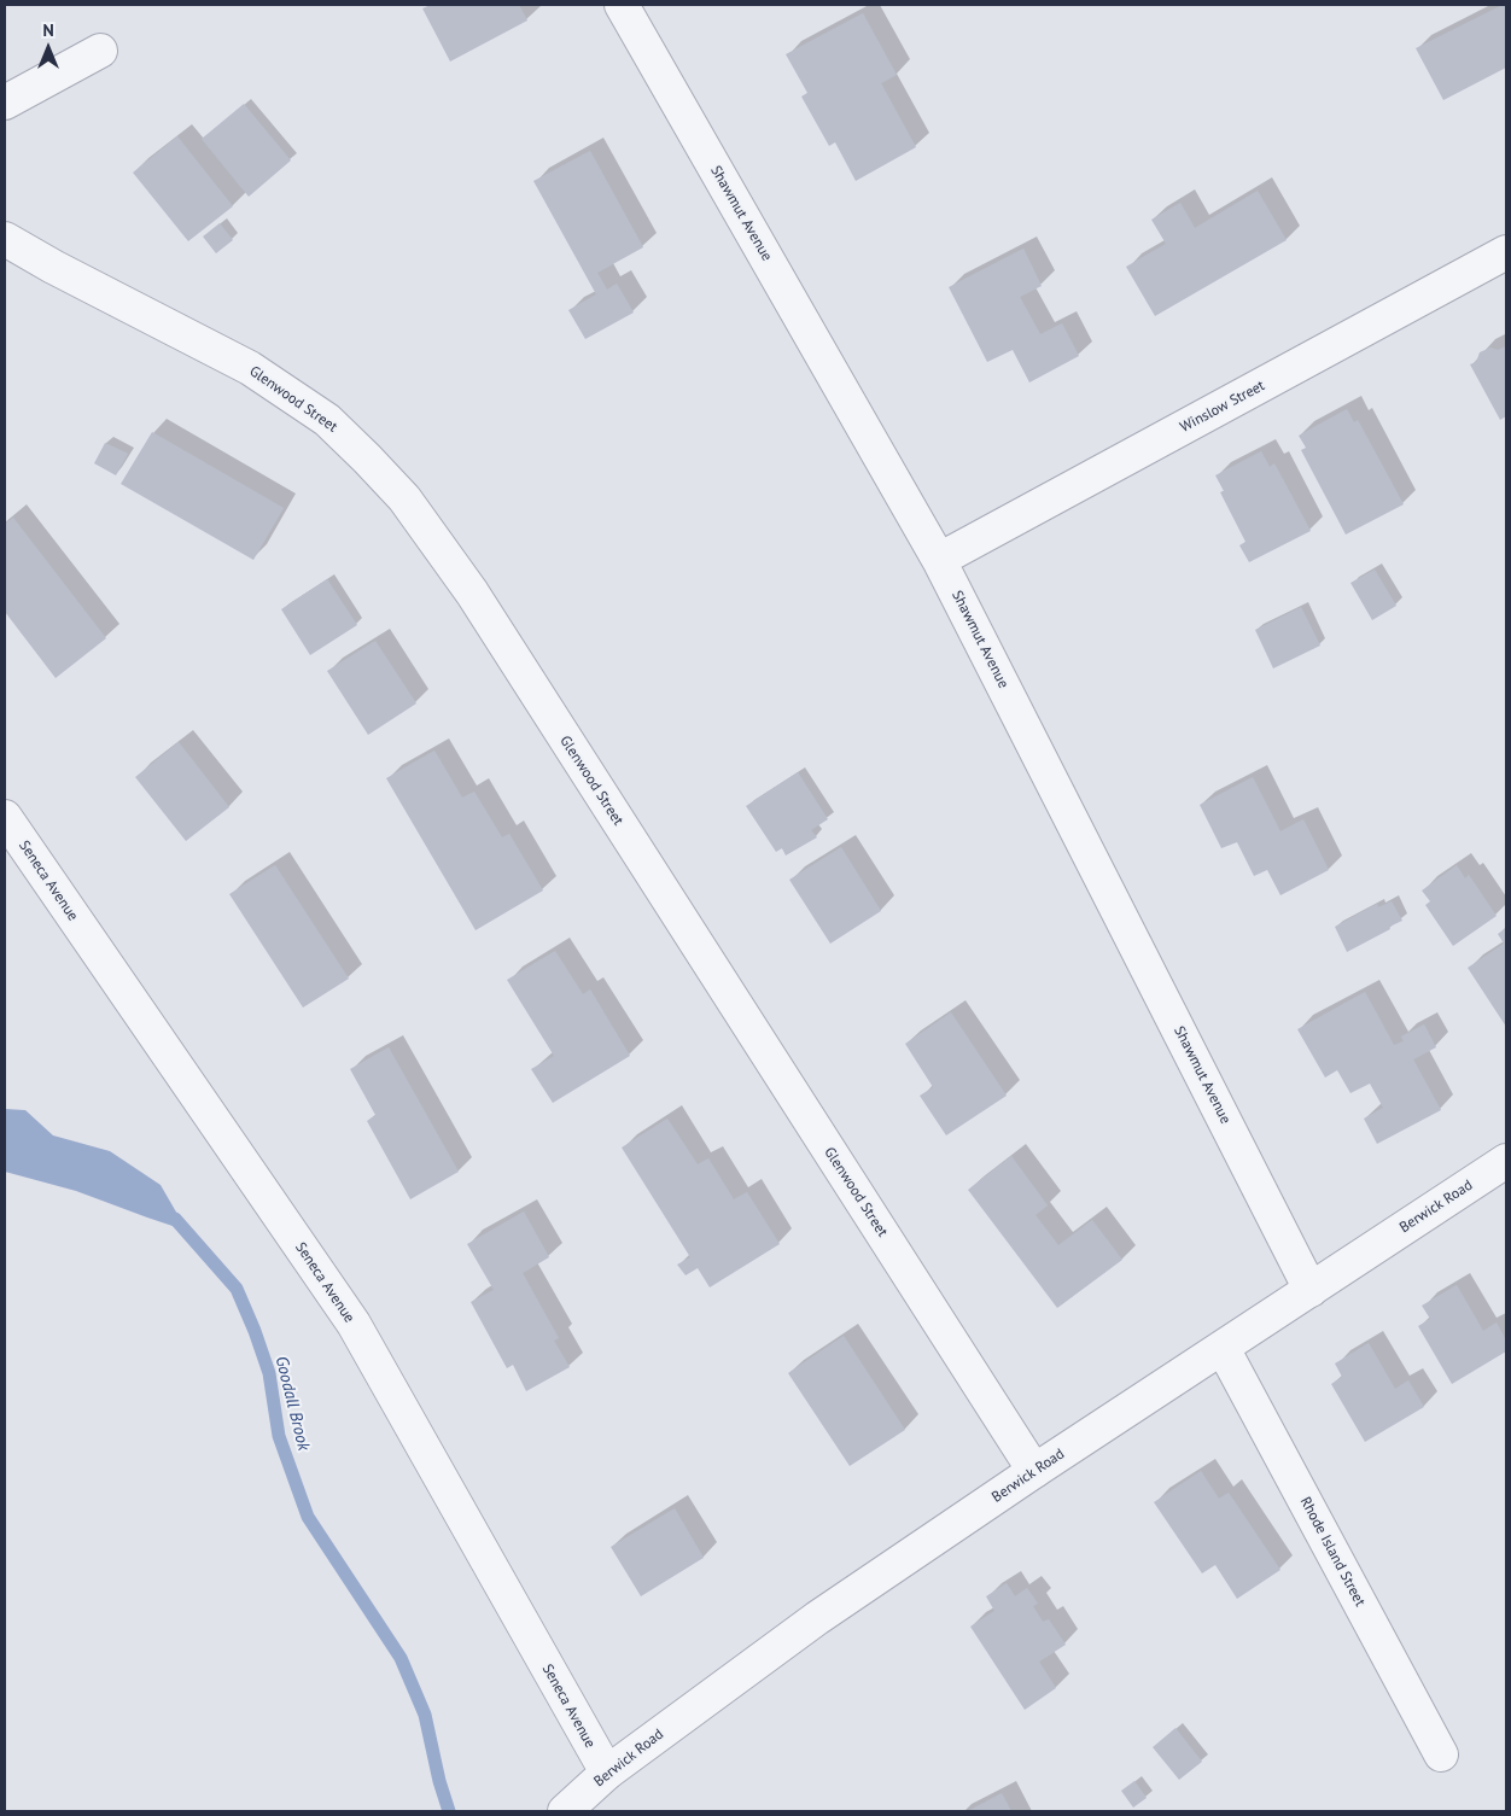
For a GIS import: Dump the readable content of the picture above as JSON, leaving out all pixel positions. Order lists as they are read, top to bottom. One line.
{"streets":{"street":["Shawmut Avenue","Glenwood Street","Winslow Street","Seneca Avenue","Berwick Road","Rhode Island Street"]},"crossings":[["Shawmut Avenue","Winslow Street"],["Shawmut Avenue","Berwick Road"],["Glenwood Street","Berwick Road"],["Seneca Avenue","Berwick Road"],["Berwick Road","Rhode Island Street"]],"water":["Goodall Brook"],"north":"top"}
